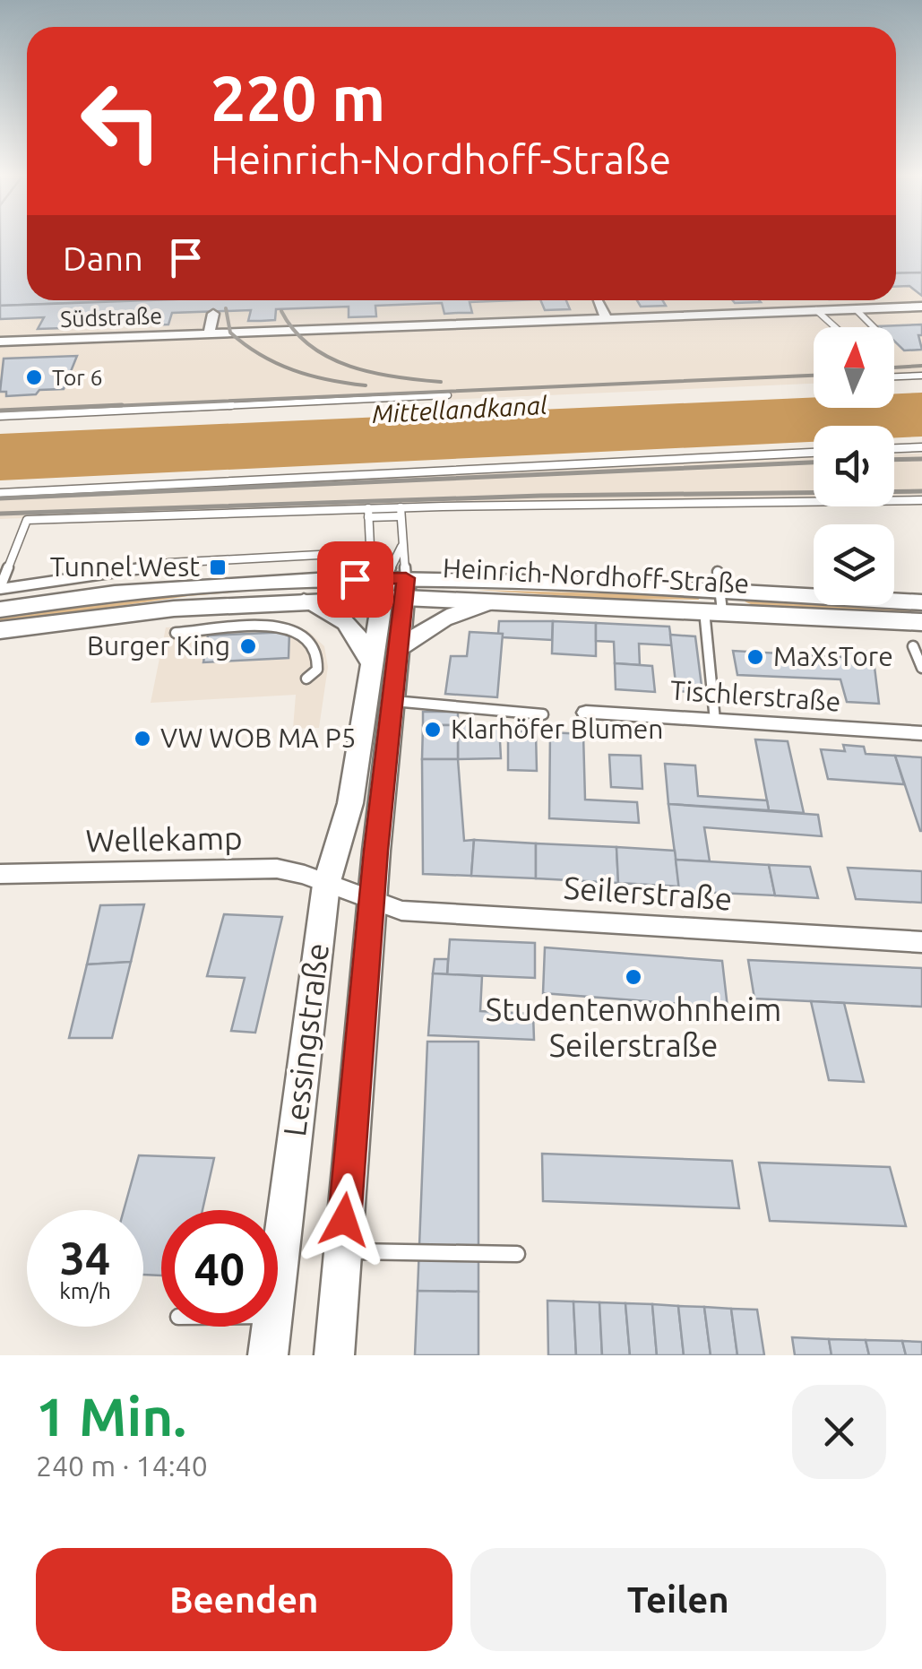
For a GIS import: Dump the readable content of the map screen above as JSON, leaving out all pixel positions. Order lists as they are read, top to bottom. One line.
{"streets":{"main road":["Heinrich-Nordhoff-Straße"],"street":["Südstraße","Tischlerstraße","Wellekamp","Seilerstraße","Lessingstraße"]},"crossings":[["Heinrich-Nordhoff-Straße","Lessingstraße"],["Wellekamp","Lessingstraße"],["Seilerstraße","Lessingstraße"]],"water":["Mittellandkanal"],"places":{"other":["Tor 6","Burger King","MaXsTore","Klarhöfer Blumen","VW WOB MA P5","Studentenwohnheim Seilerstraße"],"transit":["Tunnel West"]},"north":"top","page":{"turn":["220 m","Heinrich-Nordhoff-Straße"],"then":"Dann","speed":"34 km/h","limit":"40","heading":["1 Min.","240 m · 14:40"],"buttons":["Beenden","Teilen"]}}
